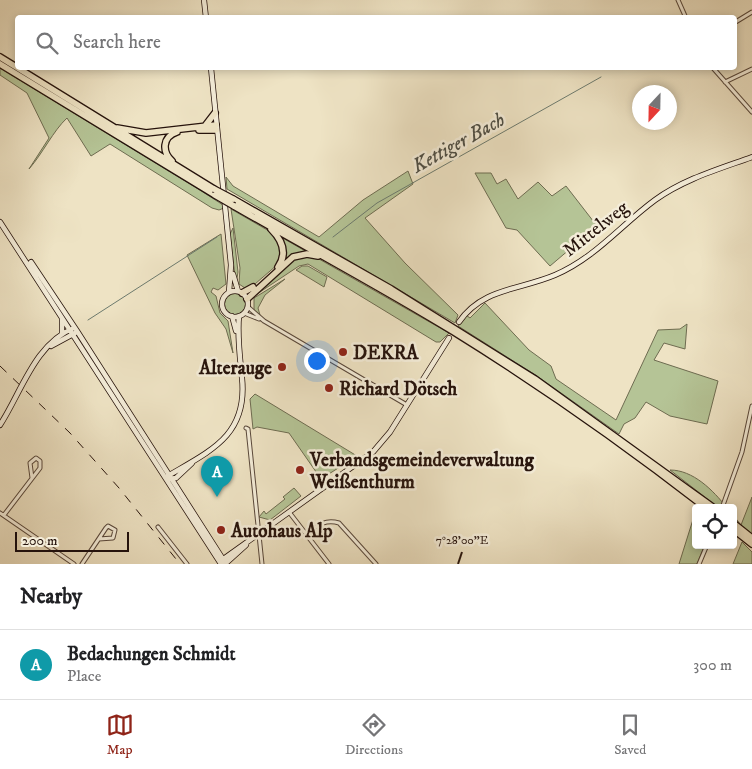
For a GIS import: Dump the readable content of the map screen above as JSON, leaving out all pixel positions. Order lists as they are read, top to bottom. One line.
{"streets":{"street":["Mittelweg"]},"water":["Kettiger Bach"],"places":["DEKRA","Alterauge","Richard Dötsch","Verbandsgemeindeverwaltung Weißenthurm","Autohaus Alp"],"scale_bar":"200 m","north":"bottom","page":{"search":"Search here","pins":"A","scale":"200 m","heading":"Nearby","list":[{"mark":"A","name":"Bedachungen Schmidt","note":"Place","value":"300 m"}],"nav":["Map","Directions","Saved"]},"coordinates":["7°28'00\"E"]}
